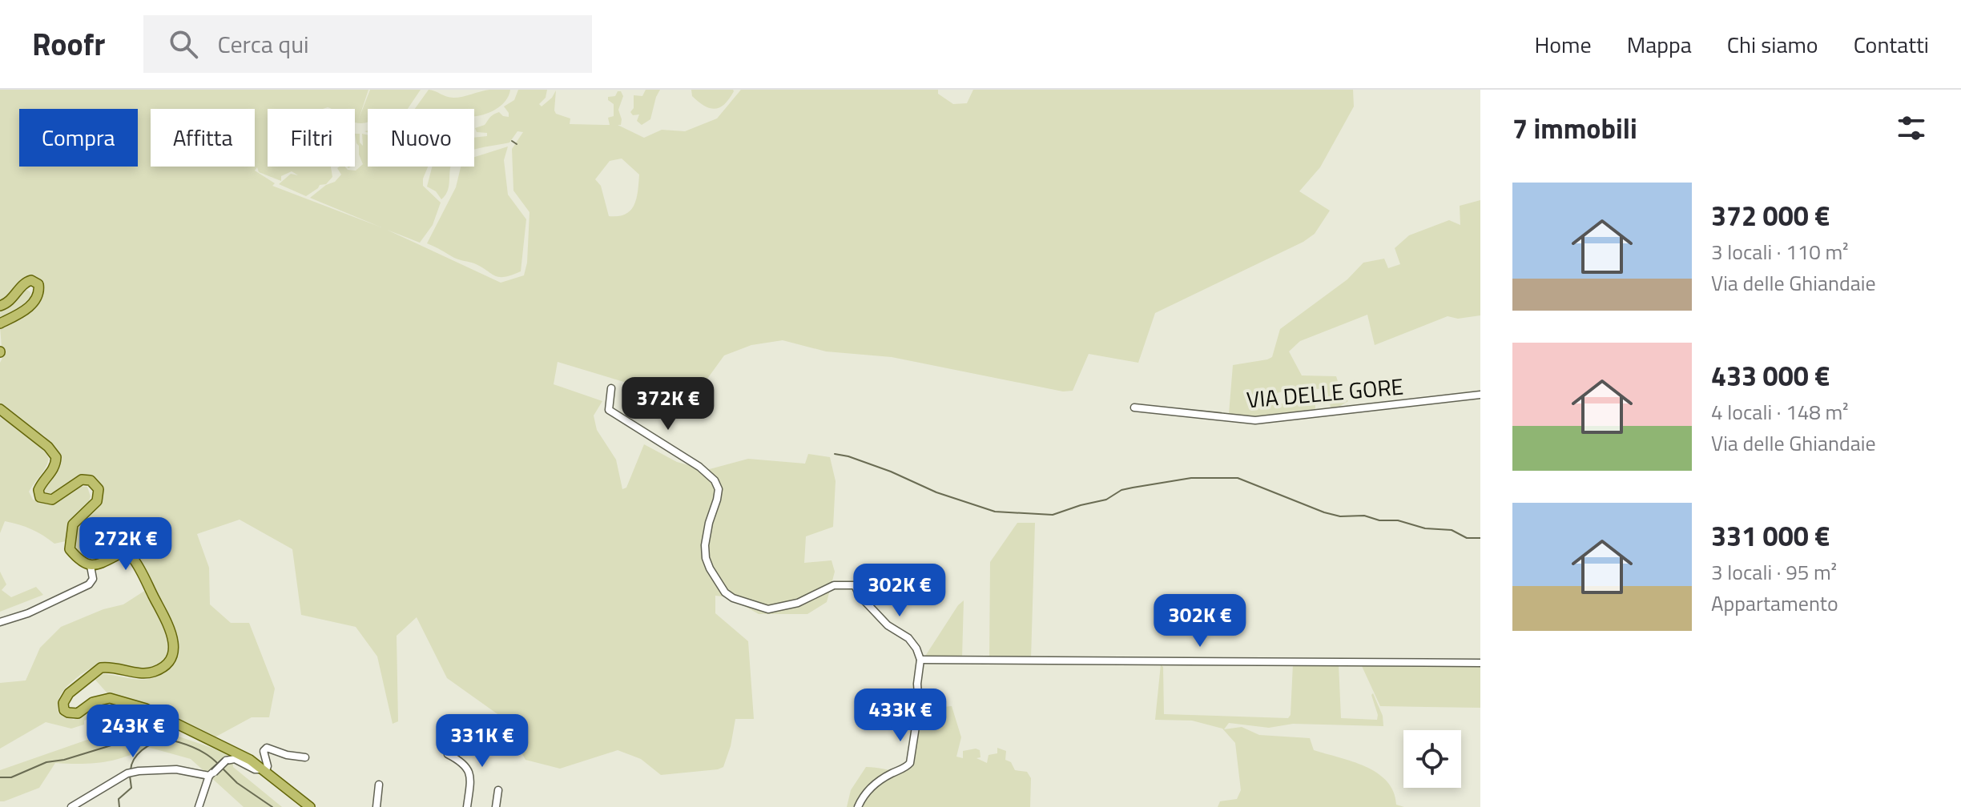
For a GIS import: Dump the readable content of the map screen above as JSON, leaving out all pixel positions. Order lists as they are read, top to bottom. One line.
{"streets":{"street":["VIA DELLE GORE"]},"page":{"header":"Roofr","search":"Cerca qui","nav":["Home","Mappa","Chi siamo","Contatti"],"heading":"7 immobili","chip":["Compra","Affitta","Filtri","Nuovo"],"list":[{"name":"372 000 €","note":"3 locali · 110 m² · Via delle Ghiandaie"},{"name":"433 000 €","note":"4 locali · 148 m² · Via delle Ghiandaie"},{"name":"331 000 €","note":"3 locali · 95 m² · Appartamento"}],"price":["372K €","272K €","302K €","302K €","433K €","243K €","331K €"]}}
